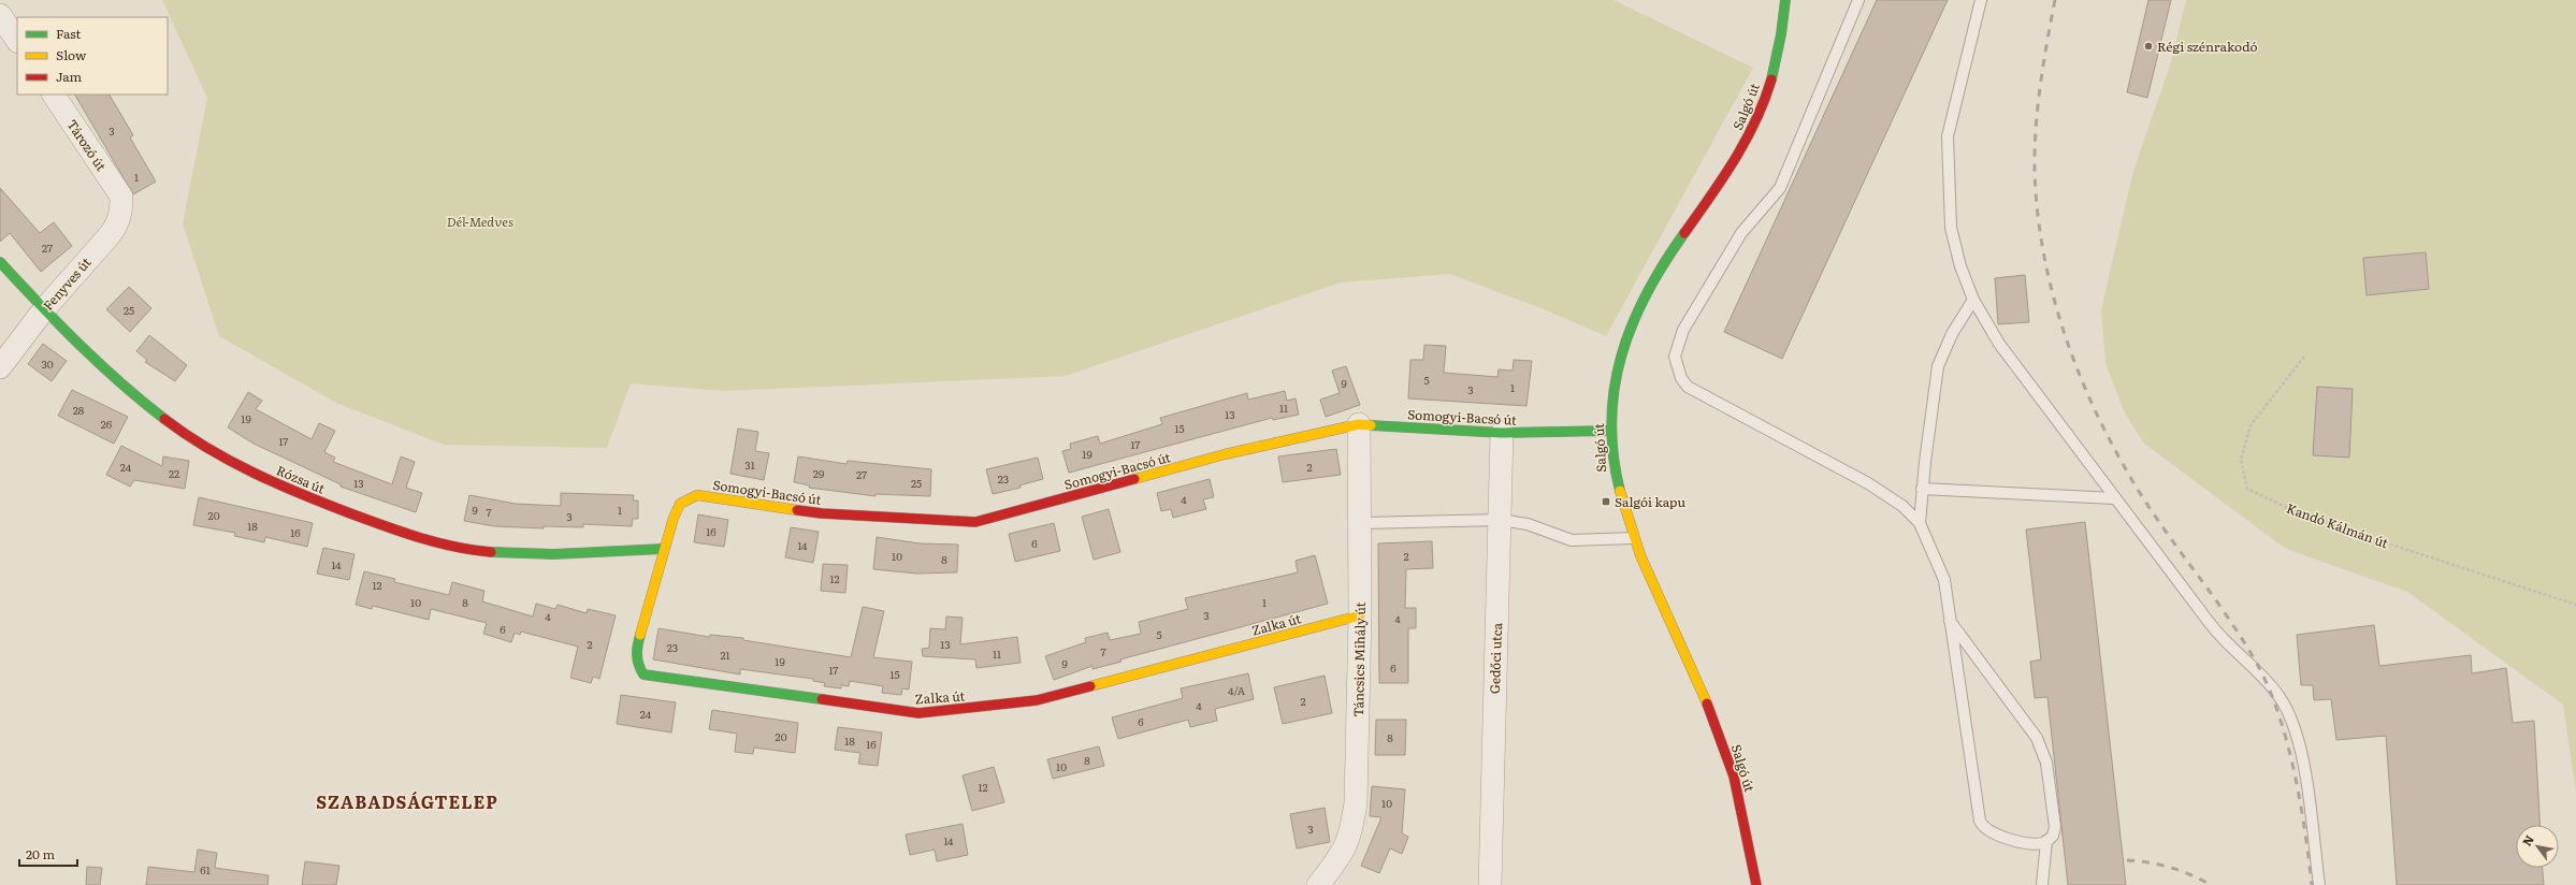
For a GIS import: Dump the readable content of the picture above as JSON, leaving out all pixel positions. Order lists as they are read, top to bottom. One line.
{"streets":{"street":["Salgó út","Tározó út","Fenyves út","Somogyi-Bacsó út","Rózsa út","Zalka út","Gedőci utca","Táncsics Mihály út"],"path":["Kandó Kálmán út"]},"crossings":[["Salgó út","Somogyi-Bacsó út"],["Tározó út","Fenyves út"],["Fenyves út","Rózsa út"],["Somogyi-Bacsó út","Rózsa út"],["Somogyi-Bacsó út","Zalka út"],["Somogyi-Bacsó út","Gedőci utca"],["Somogyi-Bacsó út","Táncsics Mihály út"],["Rózsa út","Zalka út"],["Zalka út","Táncsics Mihály út"]],"districts":["SZABADSÁGTELEP"],"parks":["Dél-Medves"],"places":{"other":["Régi szénrakodó"],"transit":["Salgói kapu"]},"house_numbers":["3","1","27","25","30","5","9","1","3","11","28","13","19","26","15","17","17","19","31","24","2","22","29","27","23","13","25","4","9","1","7","20","3","18","16","16","6","14","10","2","8","14","12","12","10","8","1","3","4","4","6","5","2","13","23","7","11","21","19","9","6","17","15","4/A","2","4","24","6","20","8","18","16","8","10","12","10","3","14","61"],"legend":["Fast","Slow","Jam"],"scale_bar":"20 m","north":"top left"}
